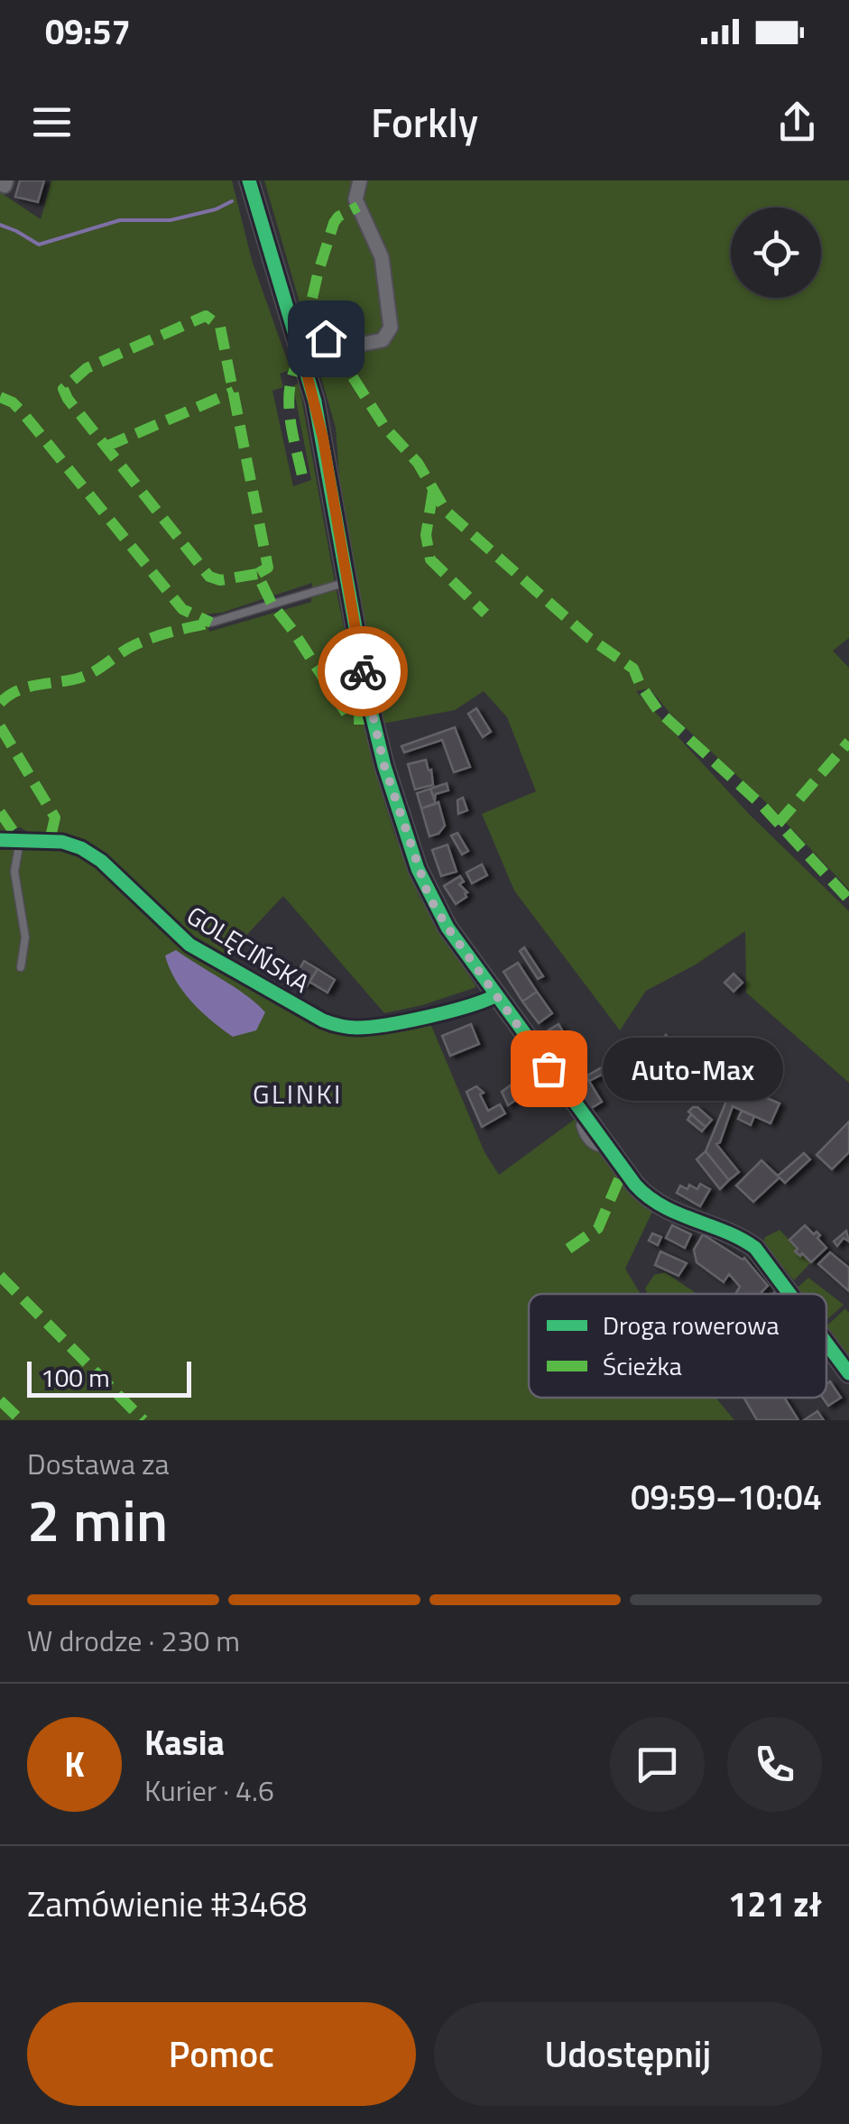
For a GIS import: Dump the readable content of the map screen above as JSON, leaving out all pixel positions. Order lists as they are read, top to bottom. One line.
{"streets":{"street":["GOLĘCIŃSKA"]},"districts":["GLINKI"],"places":["Auto-Max"],"legend":["Droga rowerowa","Ścieżka"],"scale_bar":"100 m","page":{"status":"09:57","header":"Forkly","bubble":"Auto-Max","scale":"100 m","heading":["2 min","Dostawa za","09:59–10:04"],"panel":["Kasia","Kurier · 4.6","Zamówienie #3468","121 zł"],"bar":"W drodze · 230 m","round":"K","buttons":["Pomoc","Udostępnij"]}}
